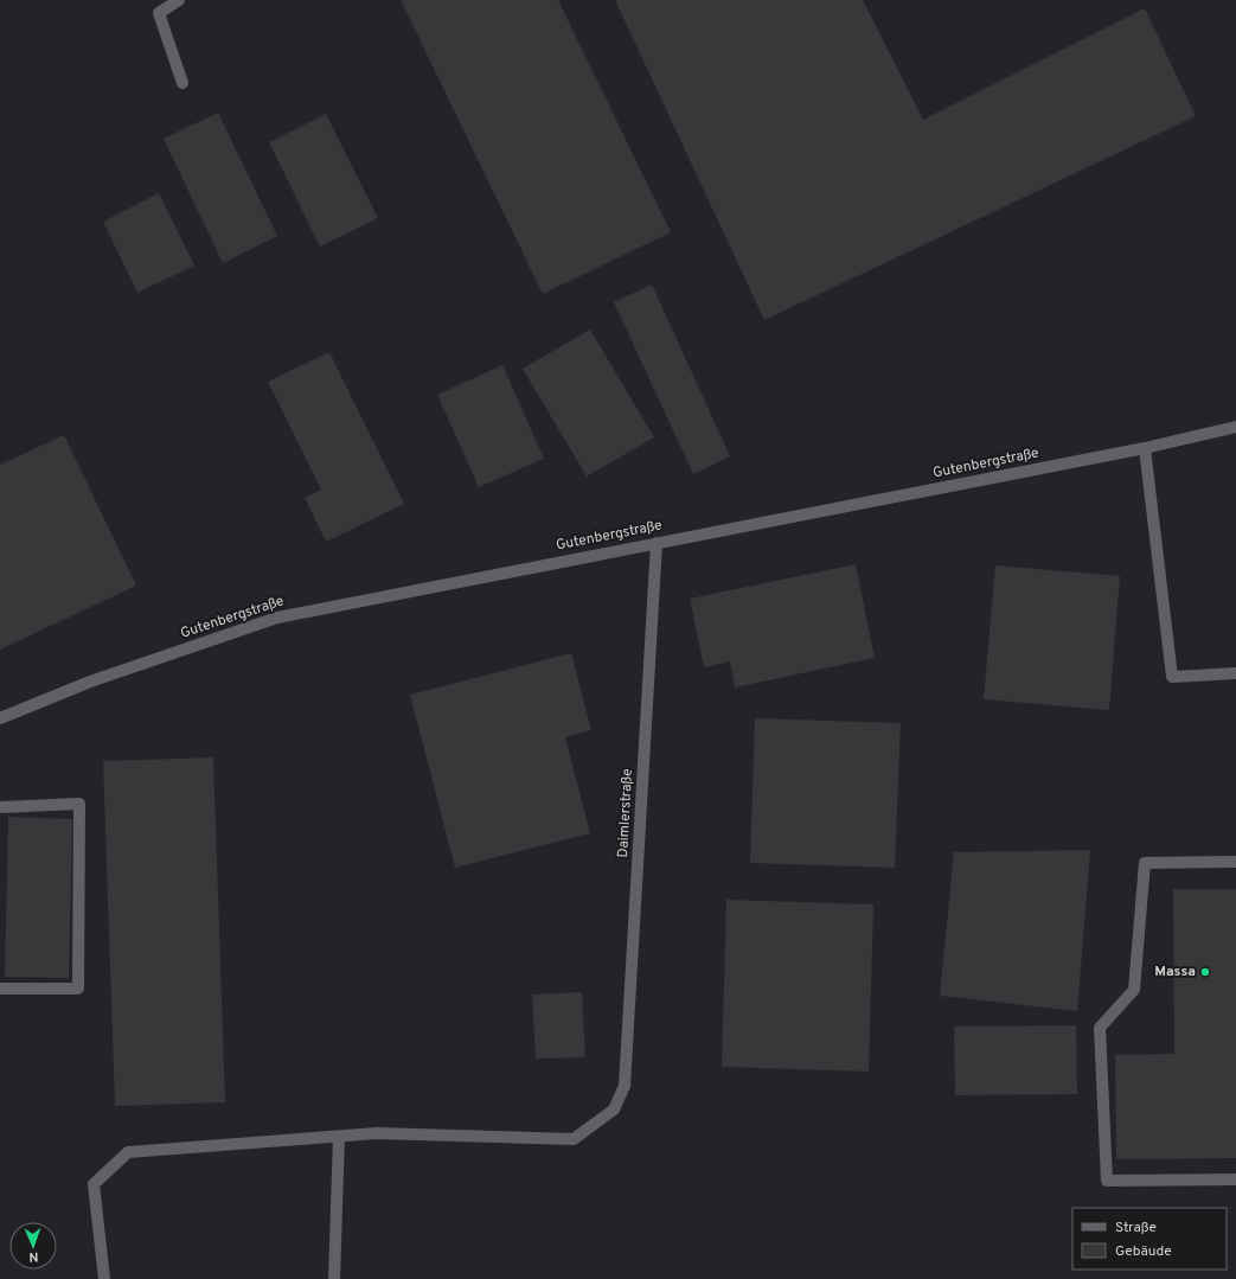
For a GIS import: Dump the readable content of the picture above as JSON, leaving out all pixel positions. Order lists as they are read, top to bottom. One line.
{"streets":{"street":["Gutenbergstraße","Daimlerstraße"]},"crossings":[["Gutenbergstraße","Daimlerstraße"]],"places":["Massa"],"legend":["Straße","Gebäude"],"north":"bottom"}
